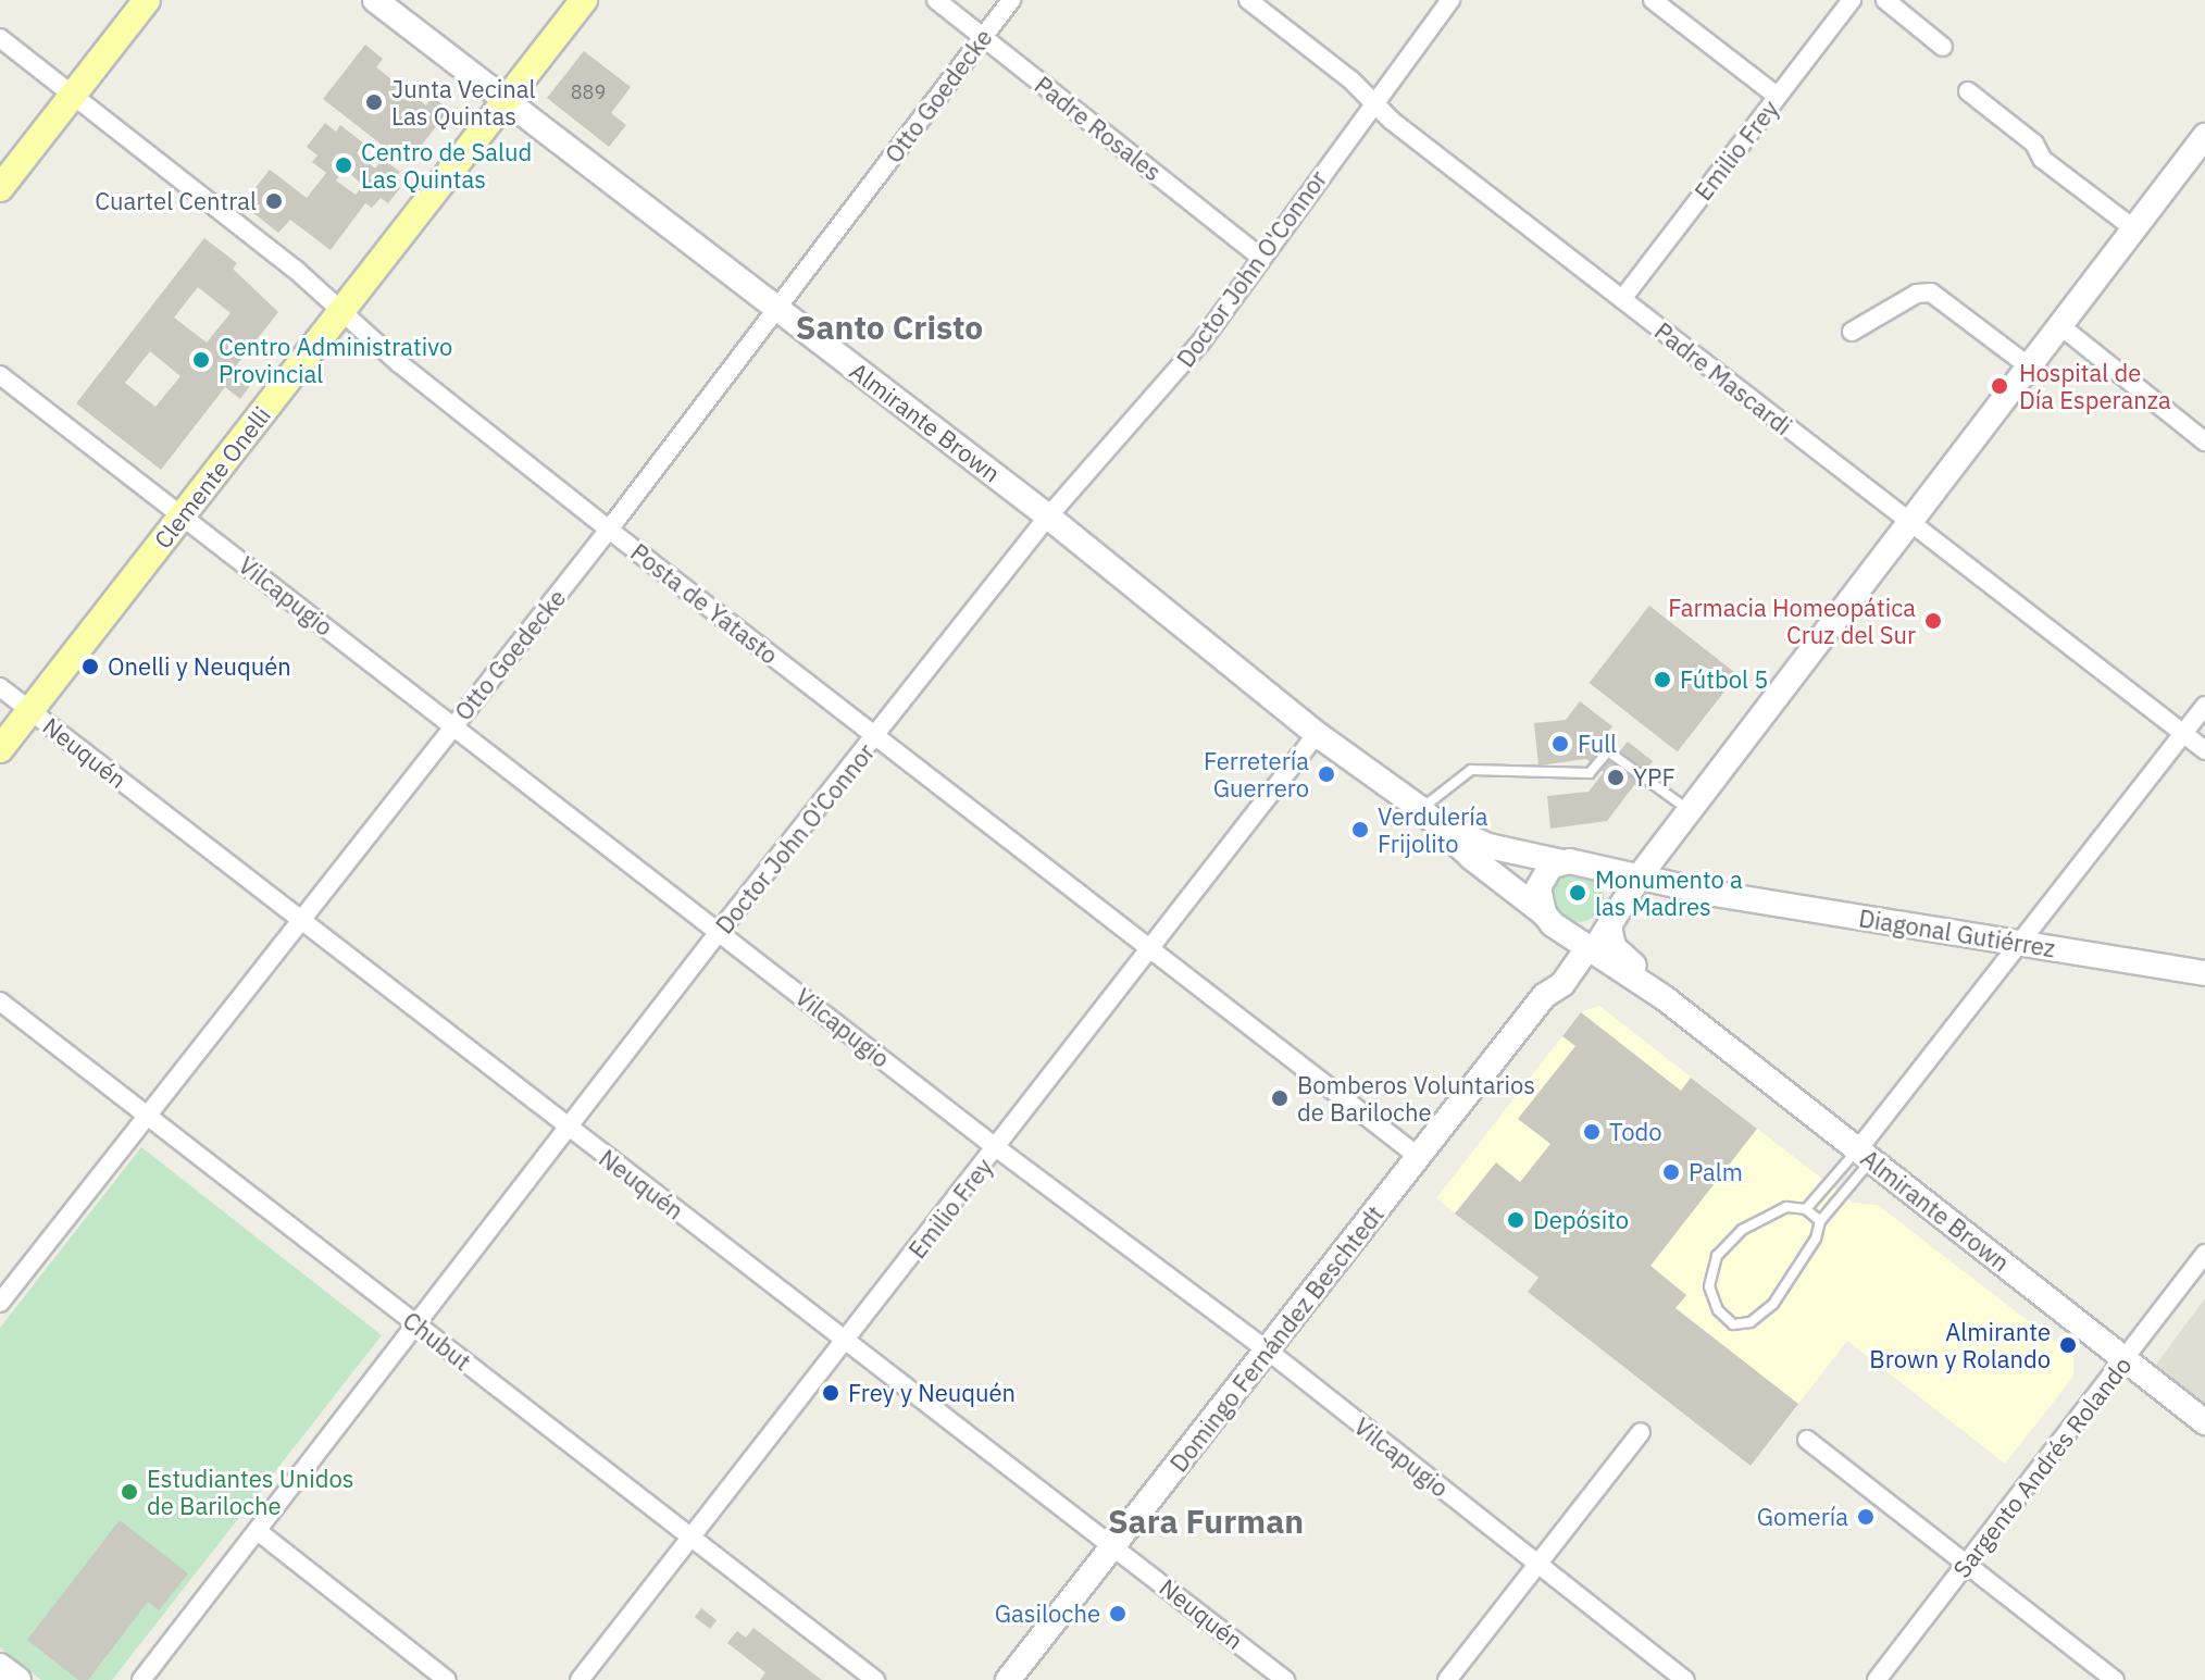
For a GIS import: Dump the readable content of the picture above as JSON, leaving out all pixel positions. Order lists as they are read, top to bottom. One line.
{"streets":{"main road":["Clemente Onelli"],"street":["Otto Goedecke","Padre Rosales","Emilio Frey","Doctor John O'Connor","Padre Mascardi","Almirante Brown","Vilcapugio","Posta de Yatasto","Neuquén","Diagonal Gutiérrez","Domingo Fernández Beschtedt","Chubut","Sargento Andrés Rolando"]},"crossings":[["Otto Goedecke","Padre Rosales"],["Otto Goedecke","Almirante Brown"],["Otto Goedecke","Vilcapugio"],["Otto Goedecke","Posta de Yatasto"],["Otto Goedecke","Neuquén"],["Otto Goedecke","Chubut"],["Padre Rosales","Doctor John O'Connor"],["Emilio Frey","Padre Mascardi"],["Emilio Frey","Almirante Brown"],["Emilio Frey","Vilcapugio"],["Emilio Frey","Posta de Yatasto"],["Emilio Frey","Neuquén"],["Emilio Frey","Chubut"],["Doctor John O'Connor","Padre Mascardi"],["Doctor John O'Connor","Almirante Brown"],["Doctor John O'Connor","Vilcapugio"],["Doctor John O'Connor","Posta de Yatasto"],["Doctor John O'Connor","Neuquén"],["Doctor John O'Connor","Chubut"],["Almirante Brown","Clemente Onelli"],["Almirante Brown","Diagonal Gutiérrez"],["Almirante Brown","Domingo Fernández Beschtedt"],["Almirante Brown","Sargento Andrés Rolando"],["Clemente Onelli","Vilcapugio"],["Clemente Onelli","Posta de Yatasto"],["Clemente Onelli","Neuquén"],["Vilcapugio","Domingo Fernández Beschtedt"],["Posta de Yatasto","Domingo Fernández Beschtedt"],["Neuquén","Domingo Fernández Beschtedt"],["Diagonal Gutiérrez","Domingo Fernández Beschtedt"]],"districts":["Santo Cristo","Sara Furman"],"places":["Junta Vecinal Las Quintas","Centro de Salud Las Quintas","Cuartel Central","Centro Administrativo Provincial","Hospital de Día Esperanza","Farmacia Homeopática Cruz del Sur","Onelli y Neuquén","Fútbol 5","Full","Ferretería Guerrero","YPF","Verdulería Frijolito","Monumento a las Madres","Bomberos Voluntarios de Bariloche","Todo","Palm","Depósito","Almirante Brown y Rolando","Frey y Neuquén","Estudiantes Unidos de Bariloche","Gomería","Gasiloche"],"house_numbers":["889"]}
